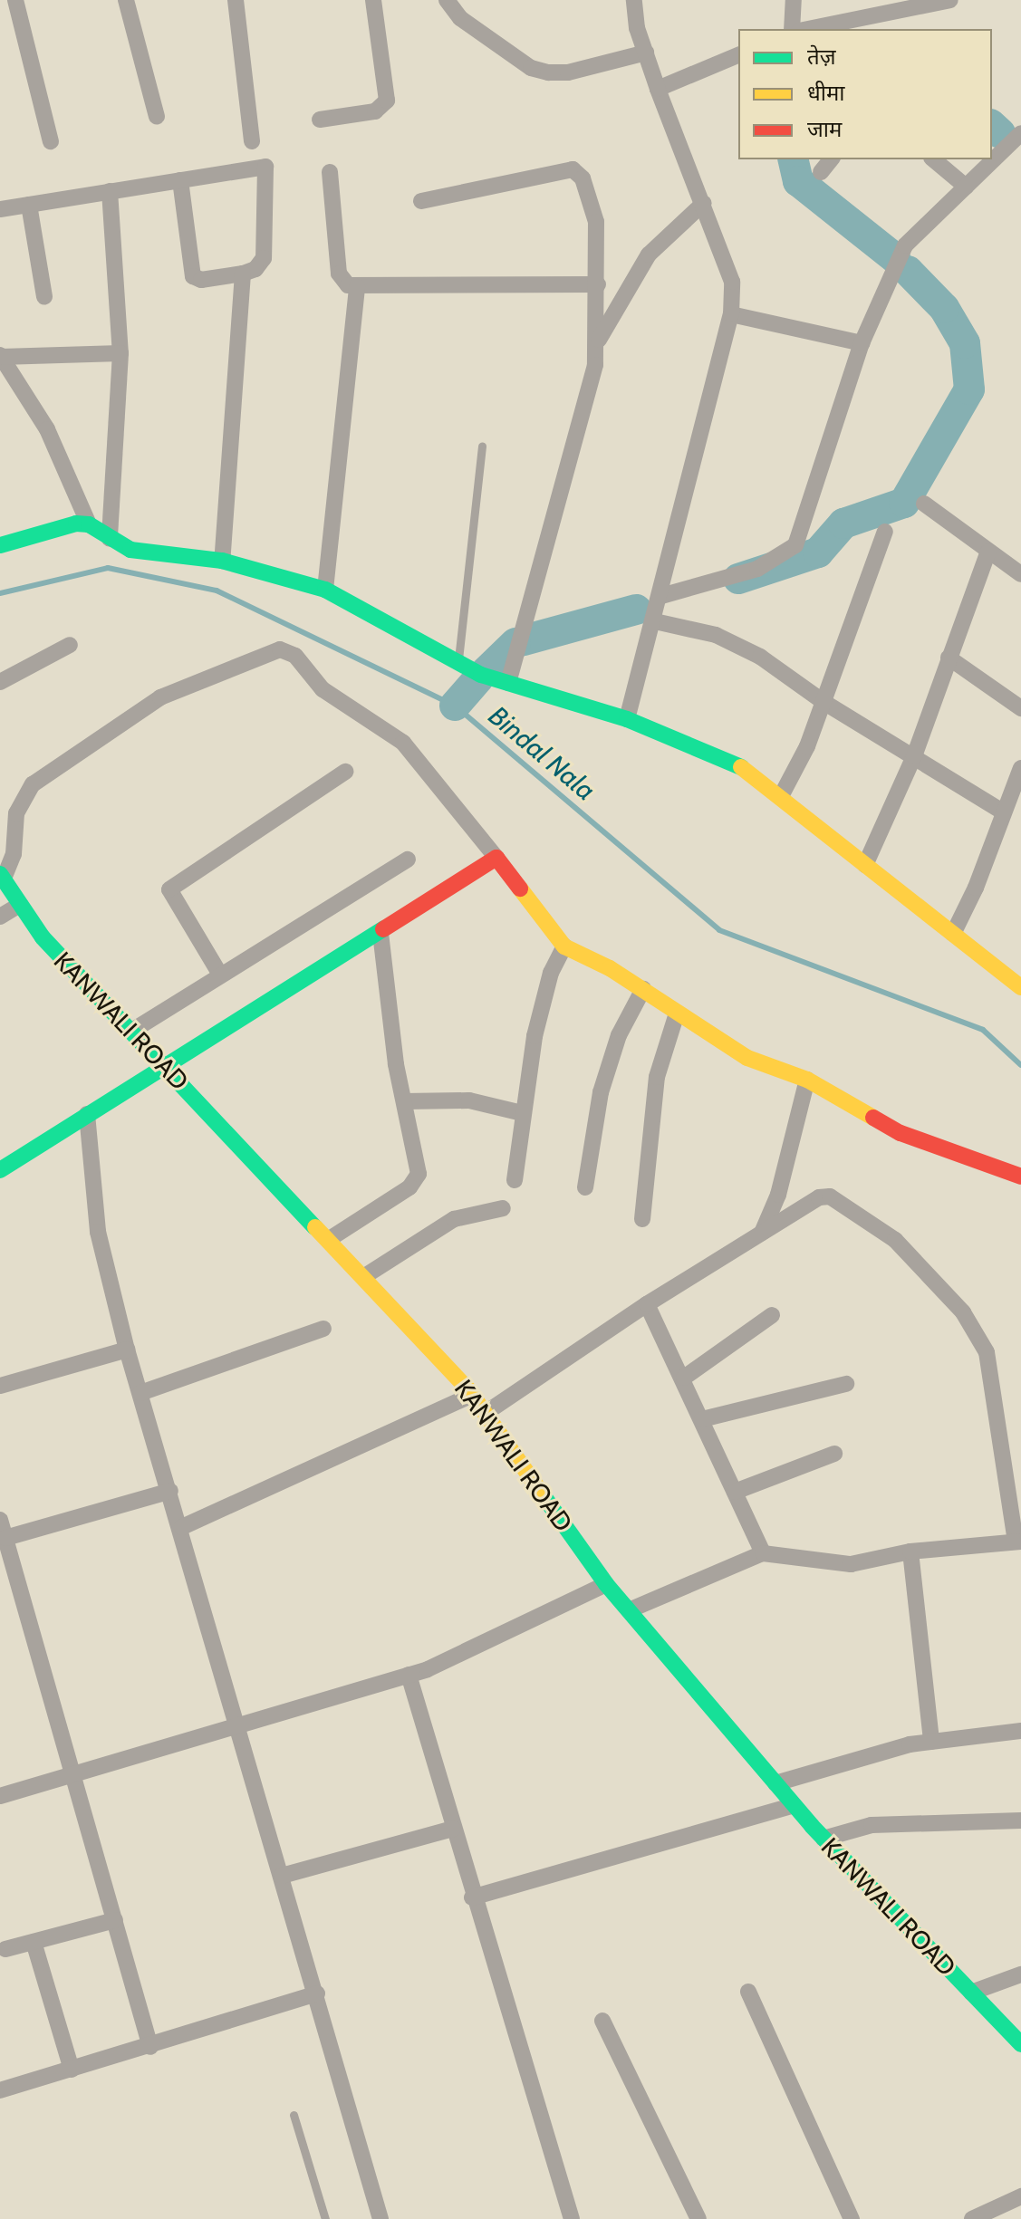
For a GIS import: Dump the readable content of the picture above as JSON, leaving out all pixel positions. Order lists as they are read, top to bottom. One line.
{"streets":{"street":["KANWALI ROAD"]},"water":["Bindal Nala"],"legend":["तेज़","धीमा","जाम"]}
